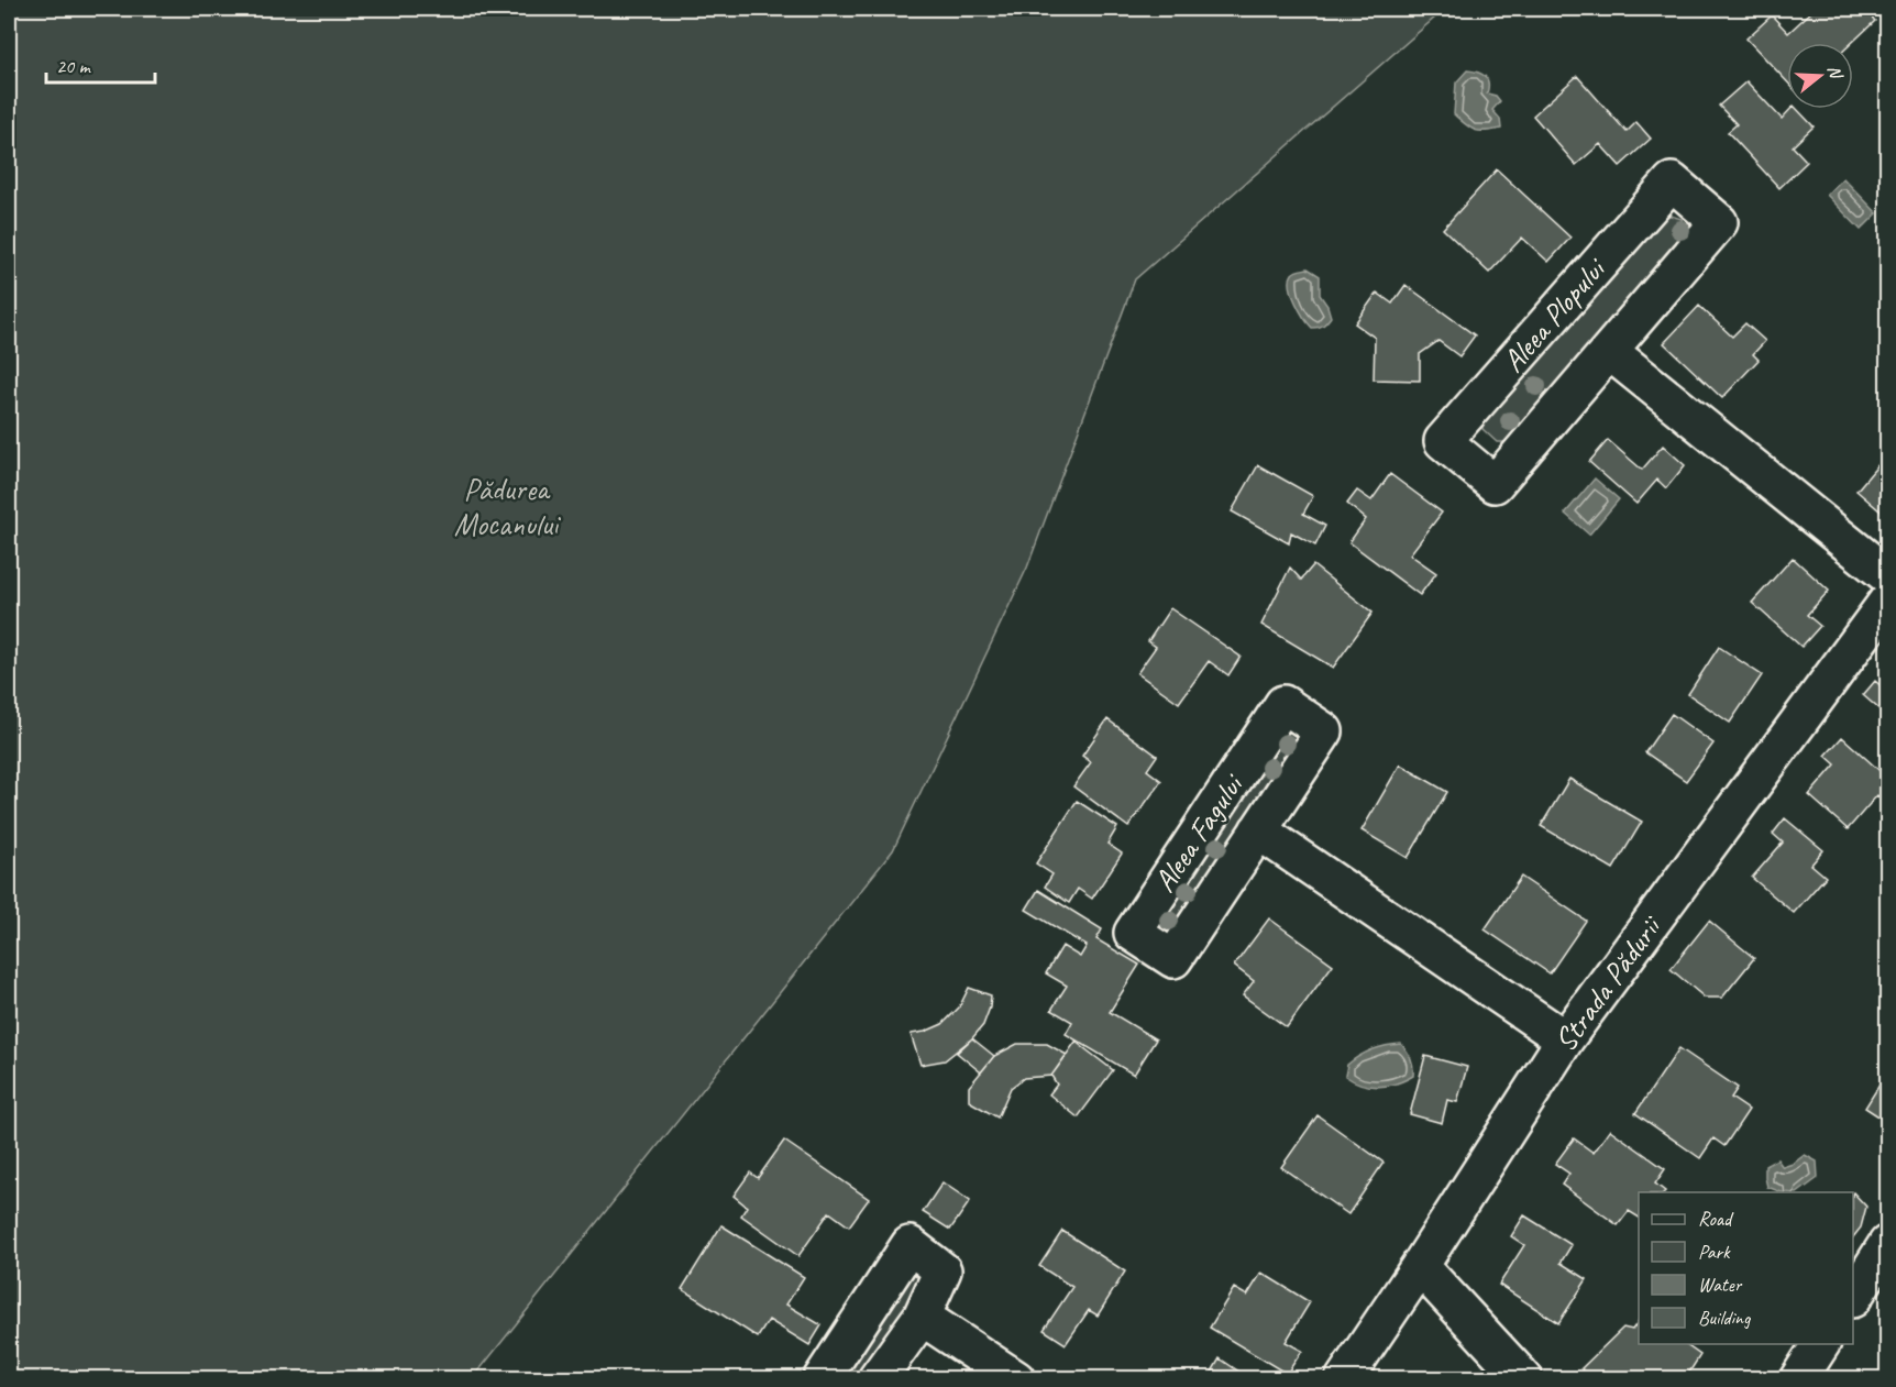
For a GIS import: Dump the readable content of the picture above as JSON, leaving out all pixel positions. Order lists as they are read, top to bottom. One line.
{"streets":{"street":["Aleea Plopului","Aleea Fagului","Strada Pădurii"]},"crossings":[["Aleea Fagului","Strada Pădurii"]],"parks":["Pădurea Mocanului"],"legend":["Road","Park","Water","Building"],"scale_bar":"20 m","north":"right"}
